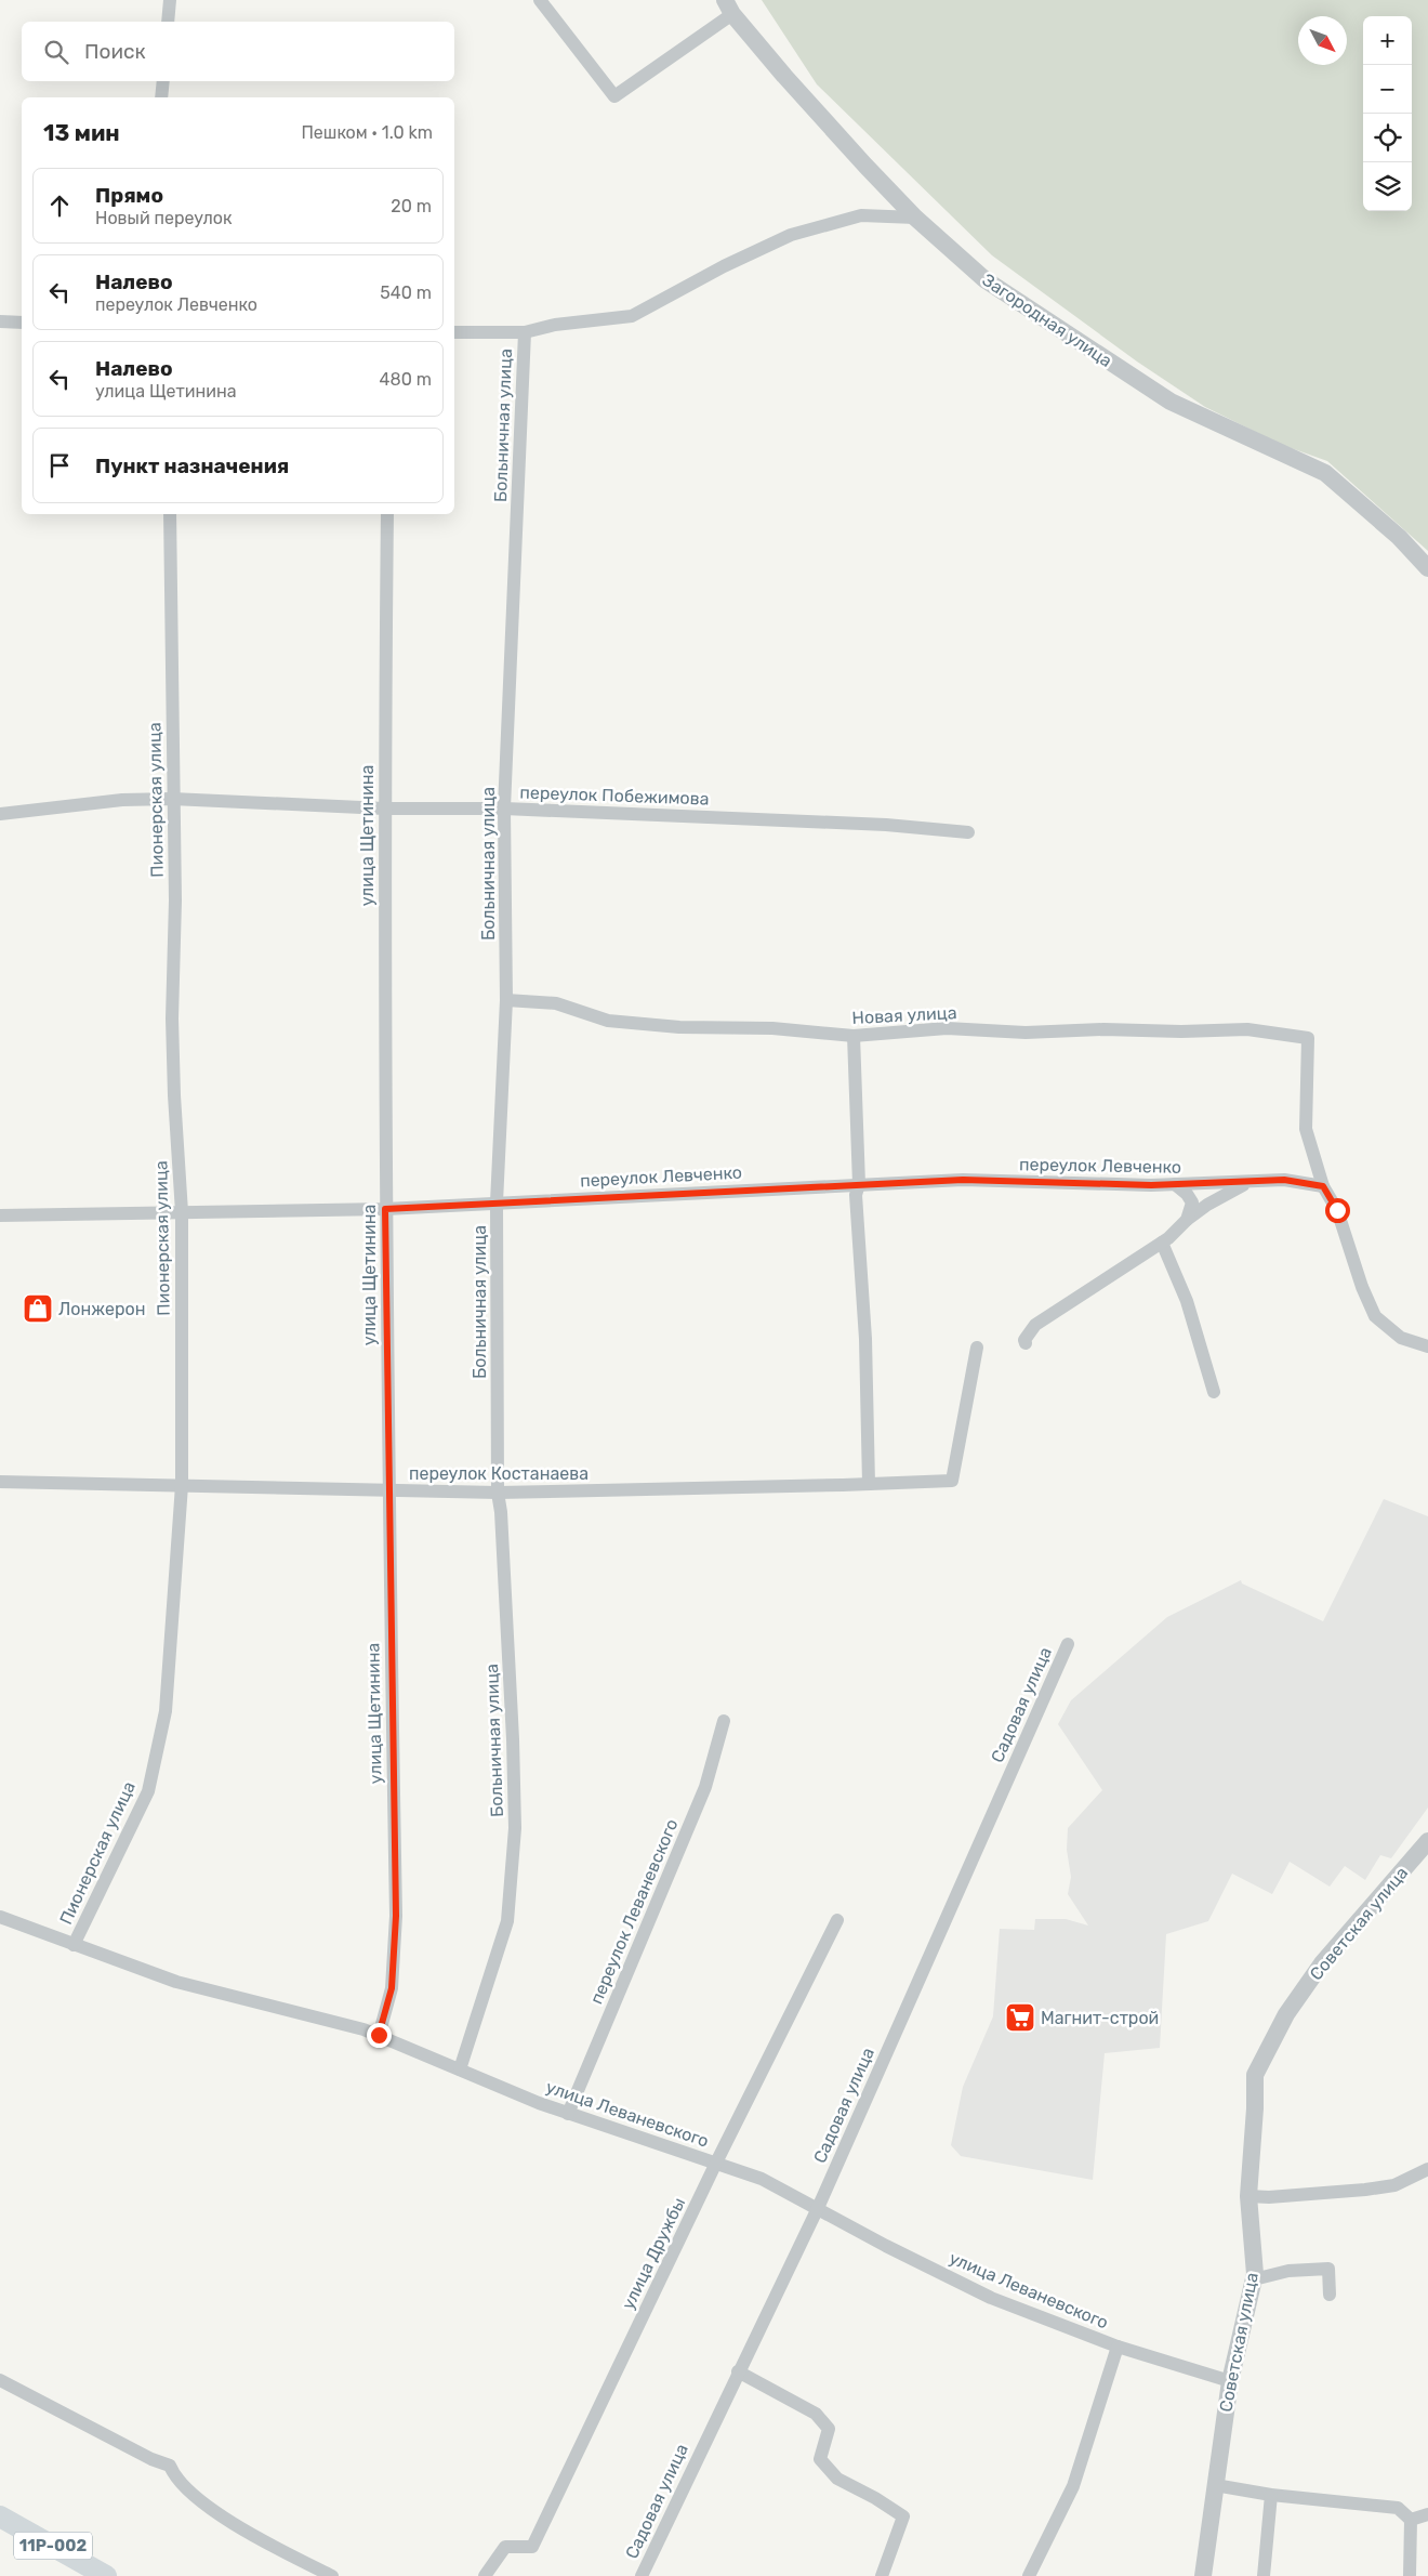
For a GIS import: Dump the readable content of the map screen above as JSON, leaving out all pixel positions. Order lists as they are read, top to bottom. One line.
{"streets":{"main road":["11Р-002"],"street":["Загородная улица","Больничная улица","переулок Побежимова","Пионерская улица","улица Щетинина","Новая улица","переулок Левченко","переулок Костанаева","Садовая улица","переулок Леваневского","Советская улица","улица Леваневского","улица Дружбы"]},"crossings":[["Больничная улица","переулок Побежимова"],["Больничная улица","Новая улица"],["Больничная улица","переулок Левченко"],["Больничная улица","переулок Костанаева"],["Больничная улица","улица Леваневского"],["переулок Побежимова","Пионерская улица"],["переулок Побежимова","улица Щетинина"],["Пионерская улица","переулок Левченко"],["Пионерская улица","переулок Костанаева"],["Пионерская улица","улица Леваневского"],["улица Щетинина","переулок Левченко"],["улица Щетинина","переулок Костанаева"],["улица Щетинина","улица Леваневского"],["Новая улица","переулок Левченко"],["Садовая улица","улица Леваневского"],["переулок Леваневского","улица Леваневского"],["Советская улица","улица Леваневского"],["улица Леваневского","улица Дружбы"]],"places":{"shop":["Лонжерон"],"supermarket":["Магнит-строй"]},"north":"bottom right","page":{"map_buttons":["+","−"],"search":"Поиск","heading":["13 мин","Пешком · 1.0 km"],"list":[["Прямо","Новый переулок","20 m"],["Налево","переулок Левченко","540 m"],["Налево","улица Щетинина","480 m"],"Пункт назначения"]}}
